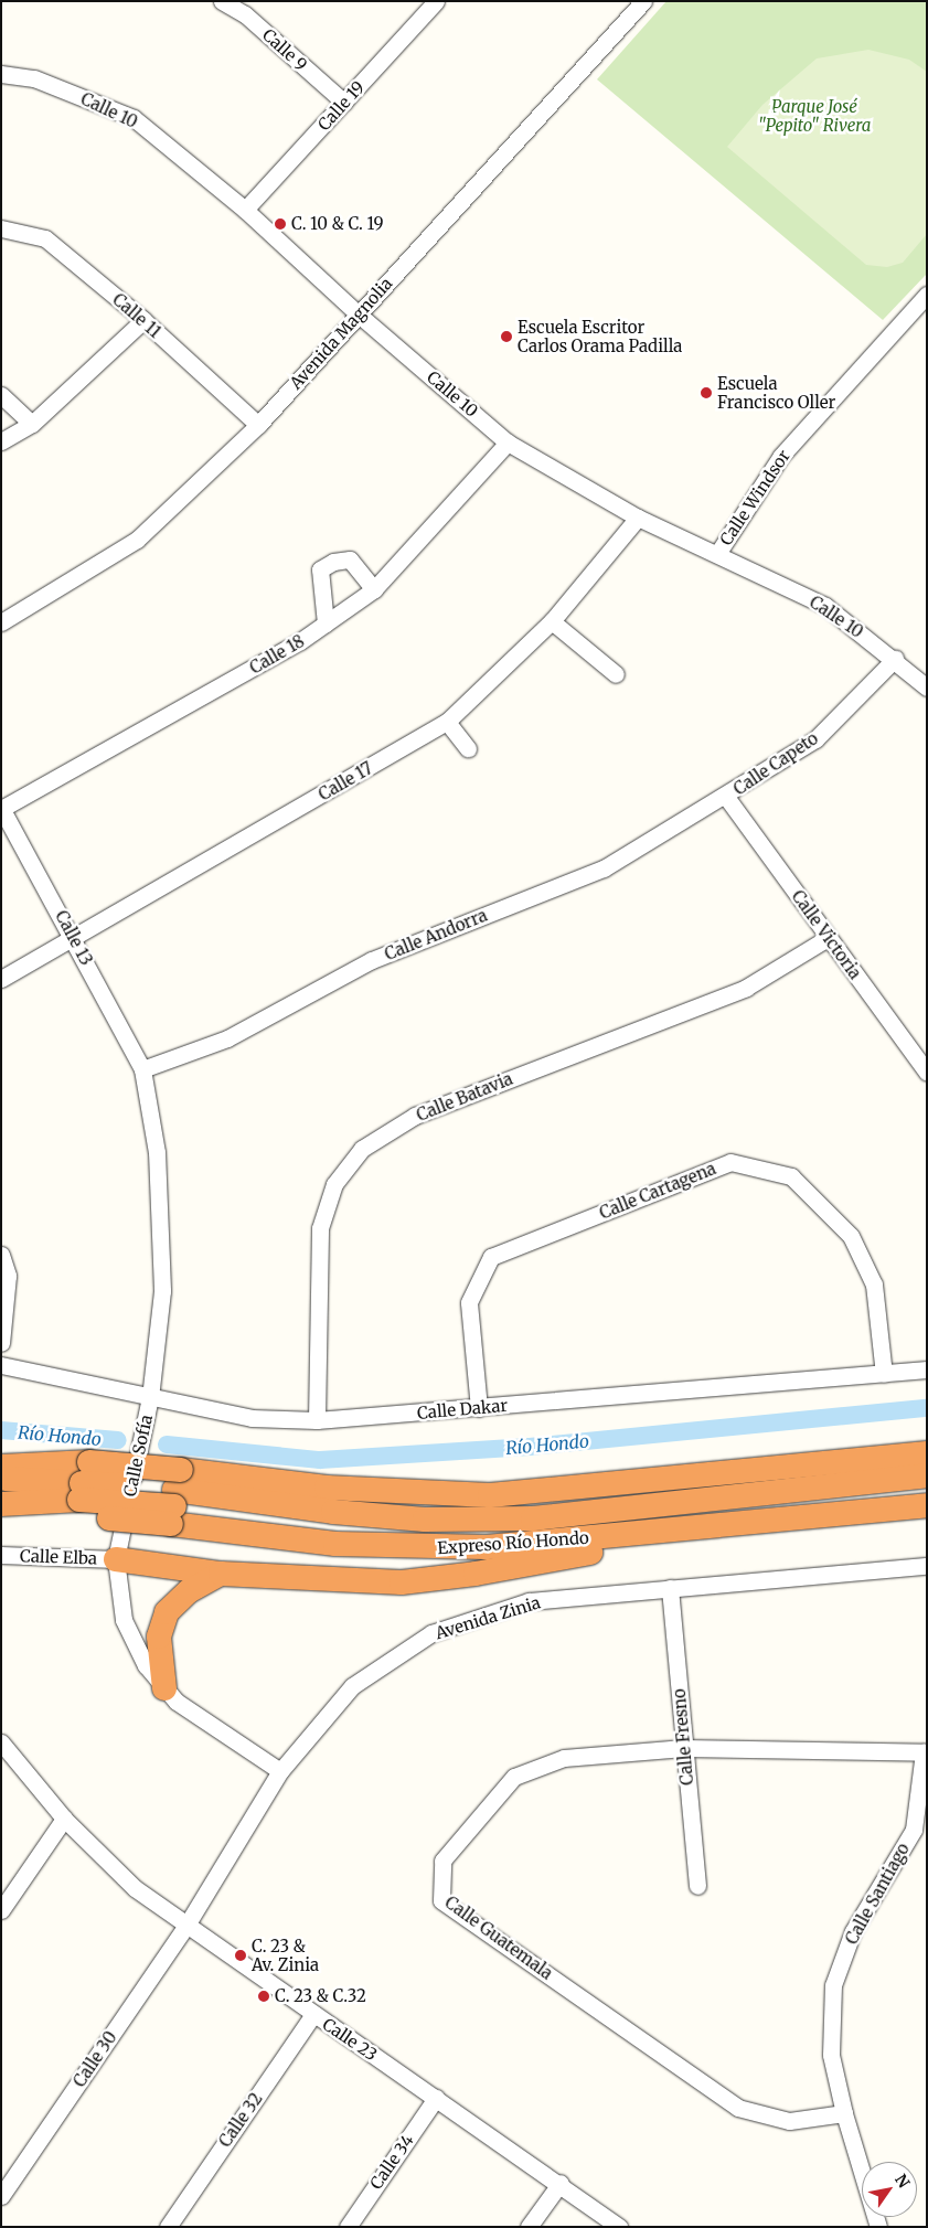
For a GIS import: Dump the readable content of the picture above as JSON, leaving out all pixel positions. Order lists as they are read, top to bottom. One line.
{"streets":{"highway":["Expreso Río Hondo"],"street":["Calle 9","Calle 19","Calle 10","Calle 11","Avenida Magnolia","Calle Windsor","Calle 18","Calle Capeto","Calle 17","Calle Andorra","Calle Victoria","Calle 13","Calle Batavia","Calle Cartagena","Calle Dakar","Calle Sofía","Calle Elba","Avenida Zinia","Calle Fresno","Calle Santiago","Calle Guatemala","Calle 23","Calle 30","Calle 32","Calle 34"]},"crossings":[["Calle 9","Calle 19"],["Calle 19","Calle 10"],["Calle 10","Avenida Magnolia"],["Calle 10","Calle Windsor"],["Calle 10","Calle 18"],["Calle 10","Calle Capeto"],["Calle 10","Calle 17"],["Calle 11","Avenida Magnolia"],["Calle 18","Calle 13"],["Calle Capeto","Calle Andorra"],["Calle Capeto","Calle Victoria"],["Calle 17","Calle 13"],["Calle Andorra","Calle Victoria"],["Calle Andorra","Calle 13"],["Calle Andorra","Calle Sofía"],["Calle Victoria","Calle Batavia"],["Calle 13","Calle Sofía"],["Calle Batavia","Calle Dakar"],["Calle Cartagena","Calle Dakar"],["Calle Dakar","Calle Sofía"],["Calle Sofía","Calle Elba"],["Calle Sofía","Avenida Zinia"],["Avenida Zinia","Calle Fresno"],["Avenida Zinia","Calle 23"],["Avenida Zinia","Calle 30"],["Calle Fresno","Calle Guatemala"],["Calle Santiago","Calle Guatemala"],["Calle 23","Calle 30"],["Calle 23","Calle 32"],["Calle 23","Calle 34"]],"water":["Río Hondo"],"parks":["Parque José \"Pepito\" Rivera"],"places":["C. 10 & C. 19","Escuela Escritor Carlos Orama Padilla","Escuela Francisco Oller","C. 23 & Av. Zinia","C. 23 & C.32"],"north":"top right"}
